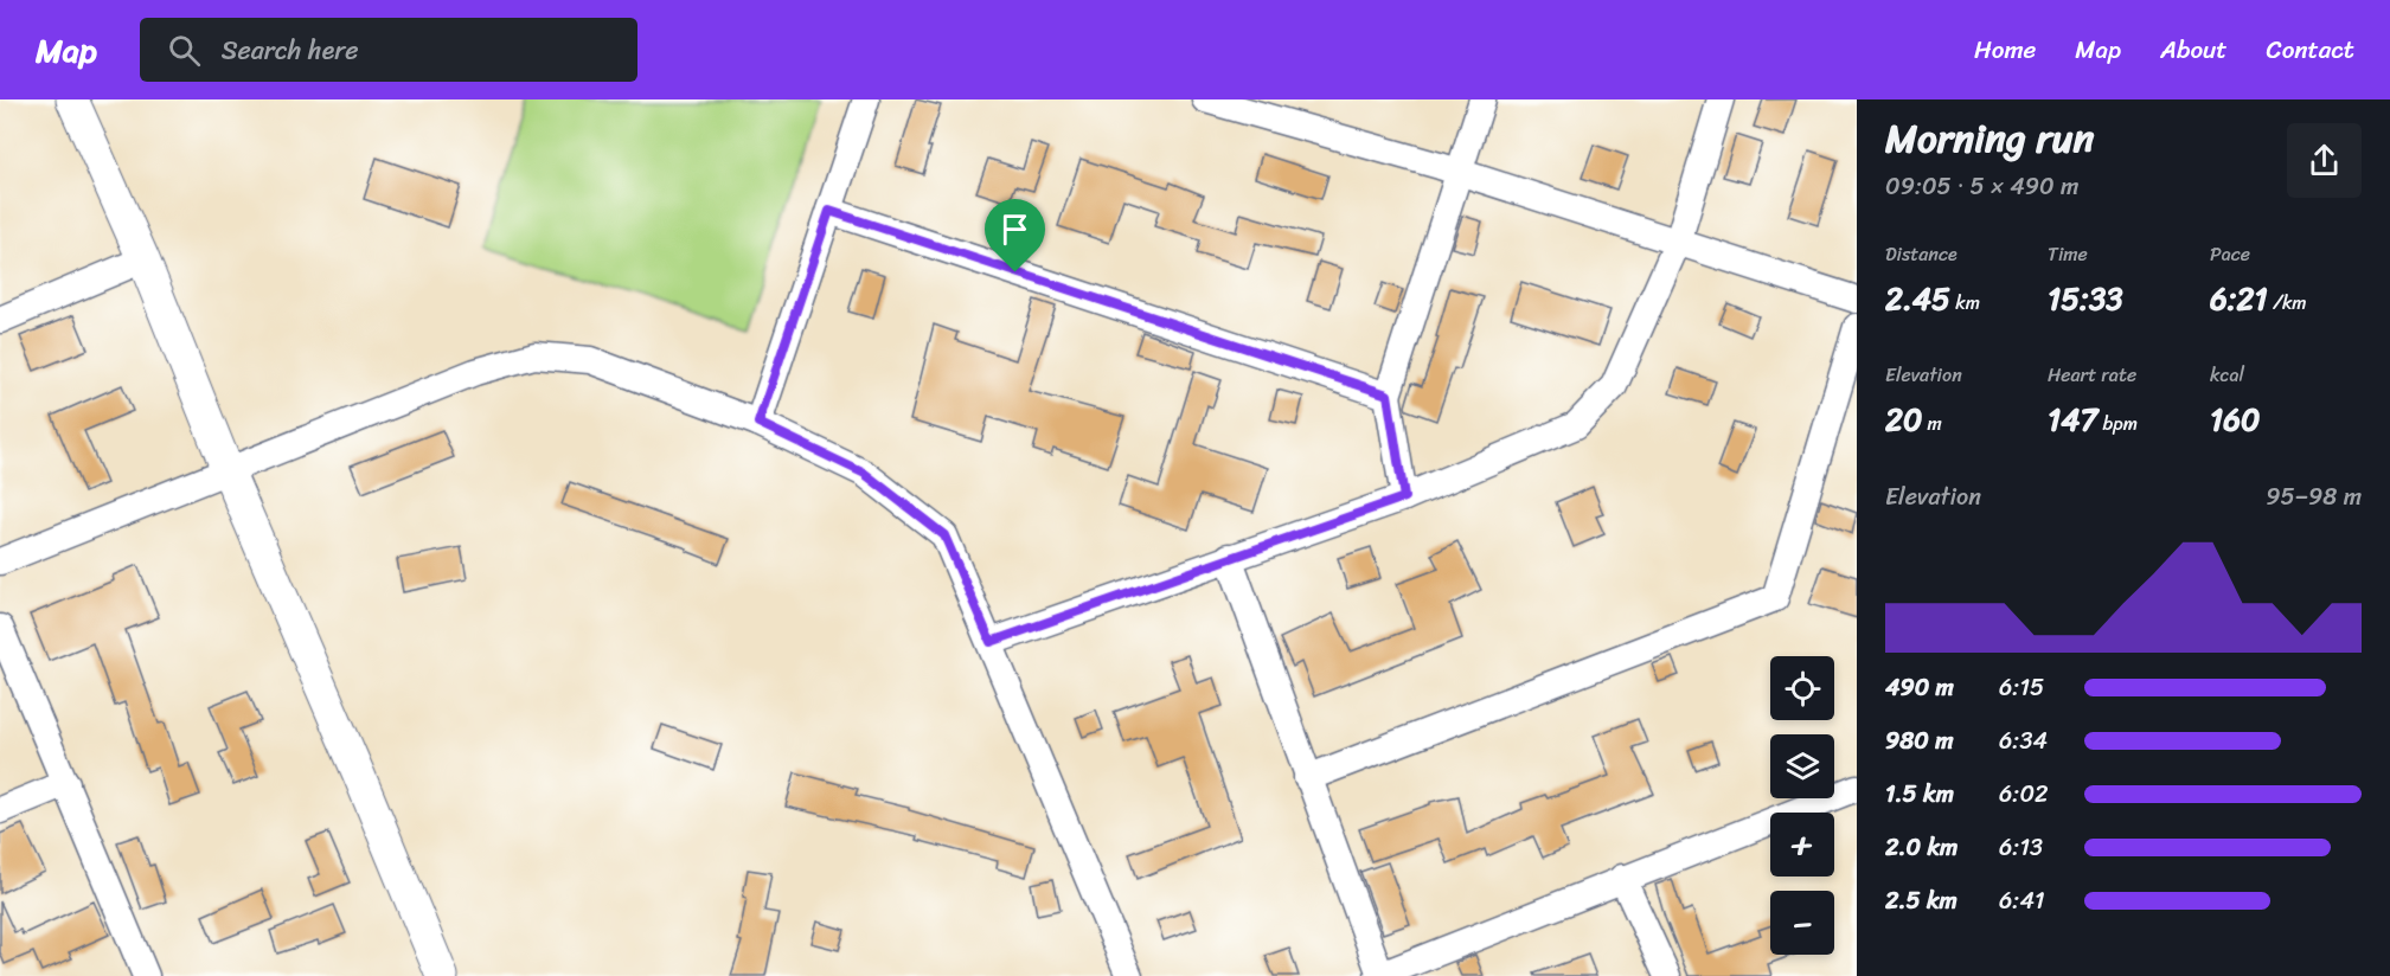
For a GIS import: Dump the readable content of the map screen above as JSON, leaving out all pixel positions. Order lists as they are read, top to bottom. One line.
{"page":{"header":"Map","search":"Search here","nav":["Home","Map","About","Contact"],"heading":["Morning run","09:05 · 5 × 490 m"],"stats":[["Distance","2.45 km"],["Time","15:33"],["Pace","6:21 /km"],["Elevation","20 m"],["Heart rate","147 bpm"],["kcal","160"]],"chart":["Elevation","95–98 m"],"map_buttons":["+","−"],"list":[{"name":"490 m","note":"6:15"},{"name":"980 m","note":"6:34"},{"name":"1.5 km","note":"6:02"},{"name":"2.0 km","note":"6:13"},{"name":"2.5 km","note":"6:41"}]}}
